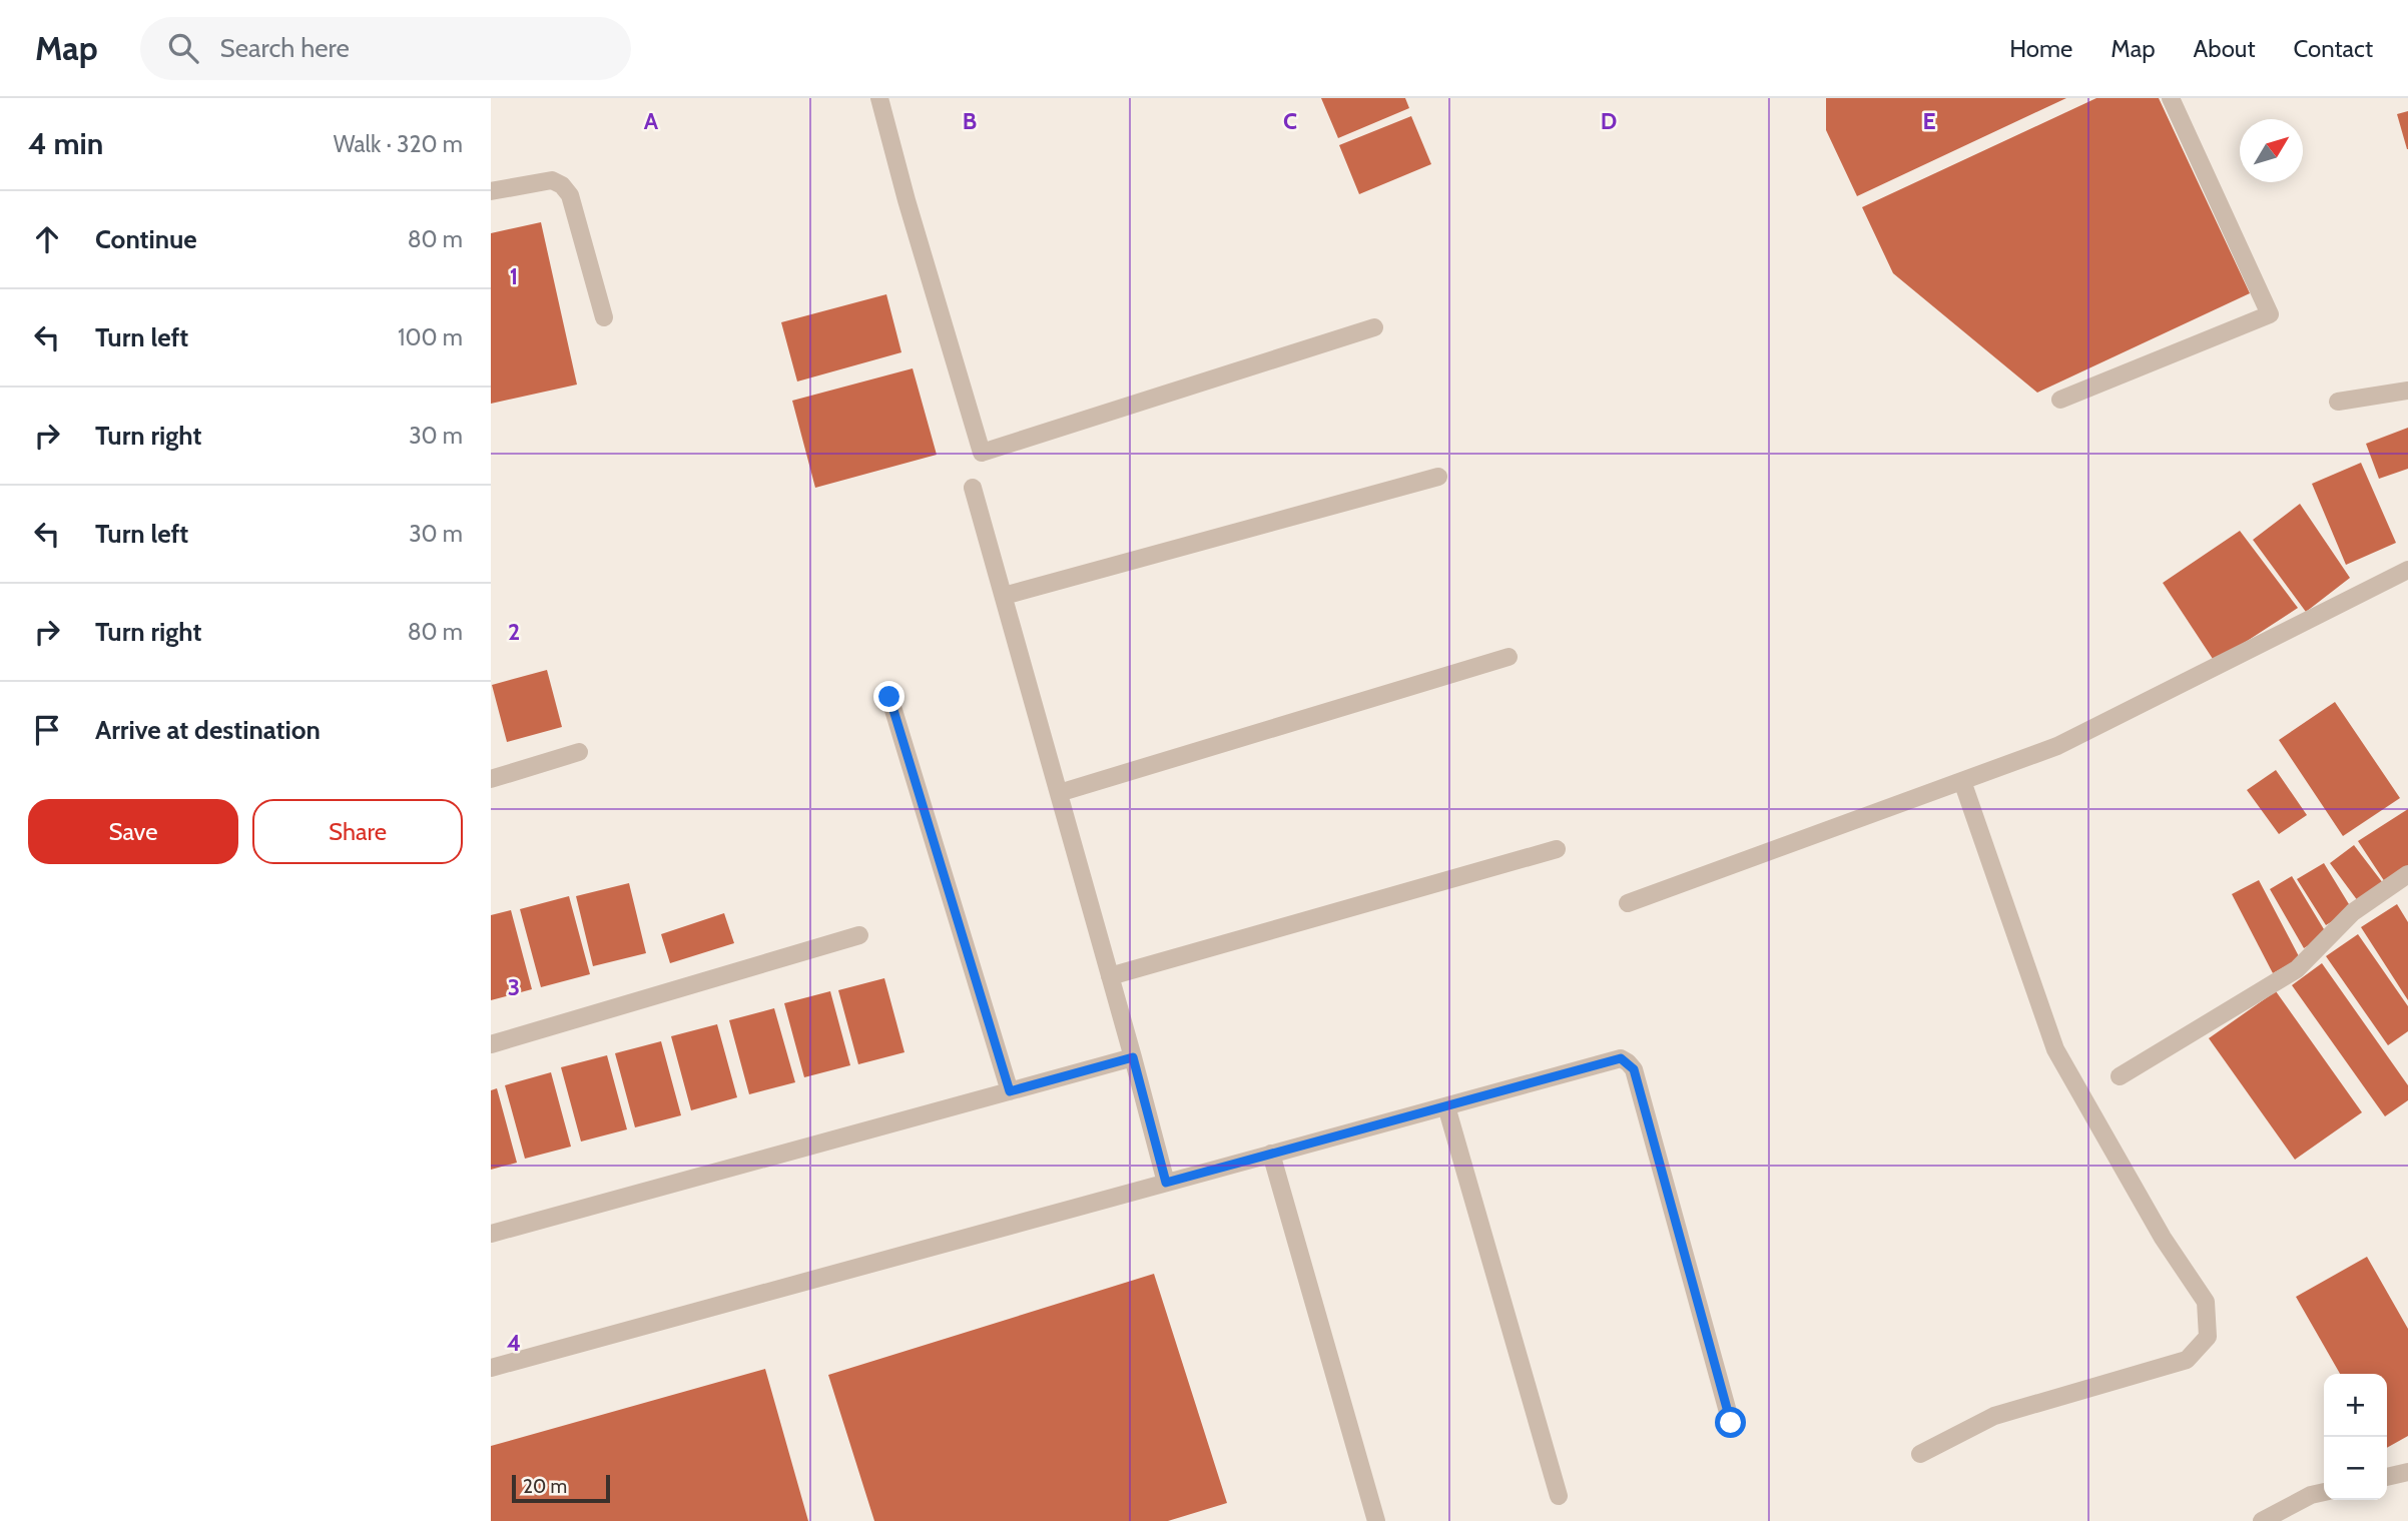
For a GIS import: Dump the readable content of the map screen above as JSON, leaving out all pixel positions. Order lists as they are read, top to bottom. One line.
{"scale_bar":"20 m","north":"top right","page":{"header":"Map","search":"Search here","nav":["Home","Map","About","Contact"],"heading":["4 min","Walk · 320 m"],"list":[["Continue","80 m"],["Turn left","100 m"],["Turn right","30 m"],["Turn left","30 m"],["Turn right","80 m"],"Arrive at destination"],"buttons":["Save","Share"],"map_buttons":["+","−"],"scale":"20 m"},"grid":{"columns":["A","B","C","D","E"],"rows":["1","2","3","4"]}}
